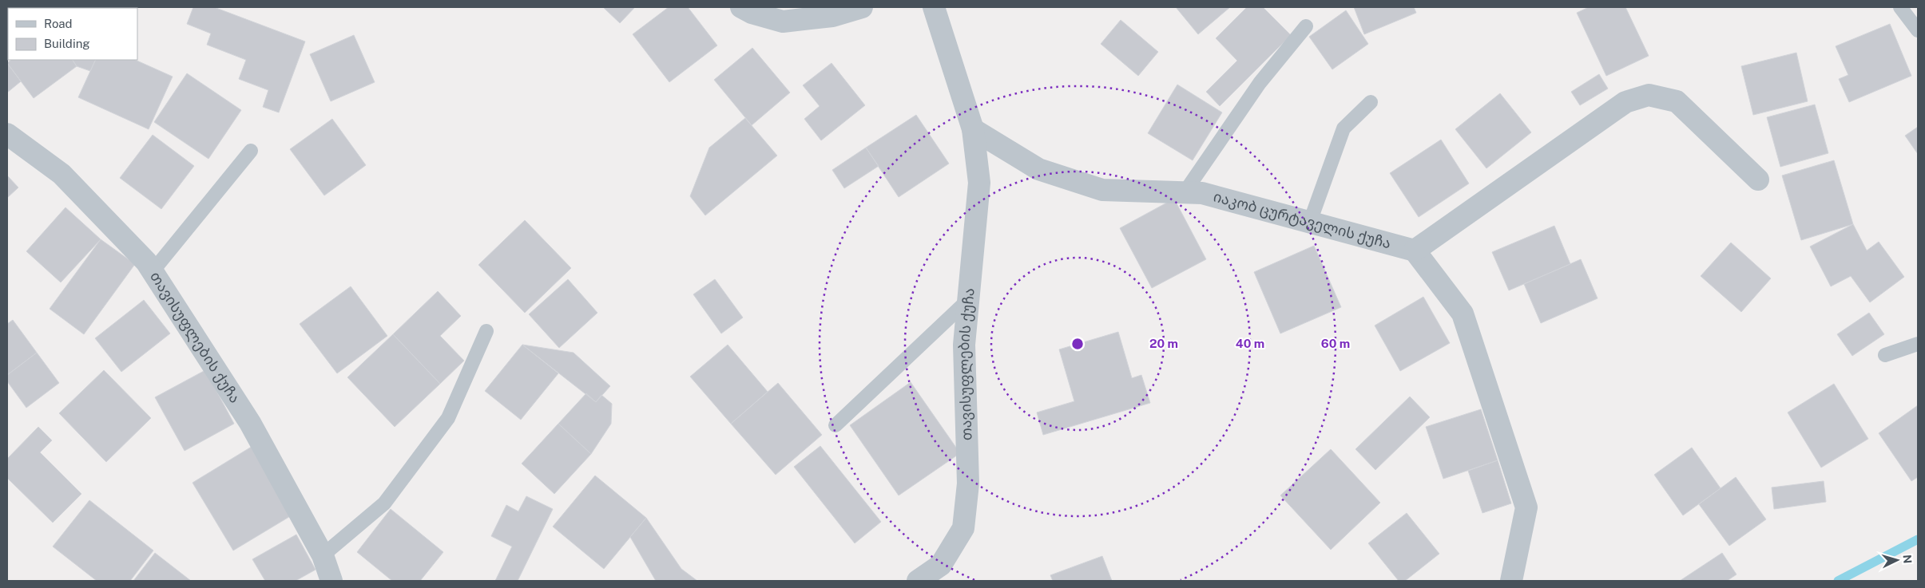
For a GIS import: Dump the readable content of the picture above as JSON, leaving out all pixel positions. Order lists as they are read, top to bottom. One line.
{"streets":{"street":["იაკობ ცურტაველის ქუჩა","თავისუფლების ქუჩა"]},"crossings":[["იაკობ ცურტაველის ქუჩა","თავისუფლების ქუჩა"]],"legend":["Road","Building"],"north":"right","rings":["20 m","40 m","60 m"]}
